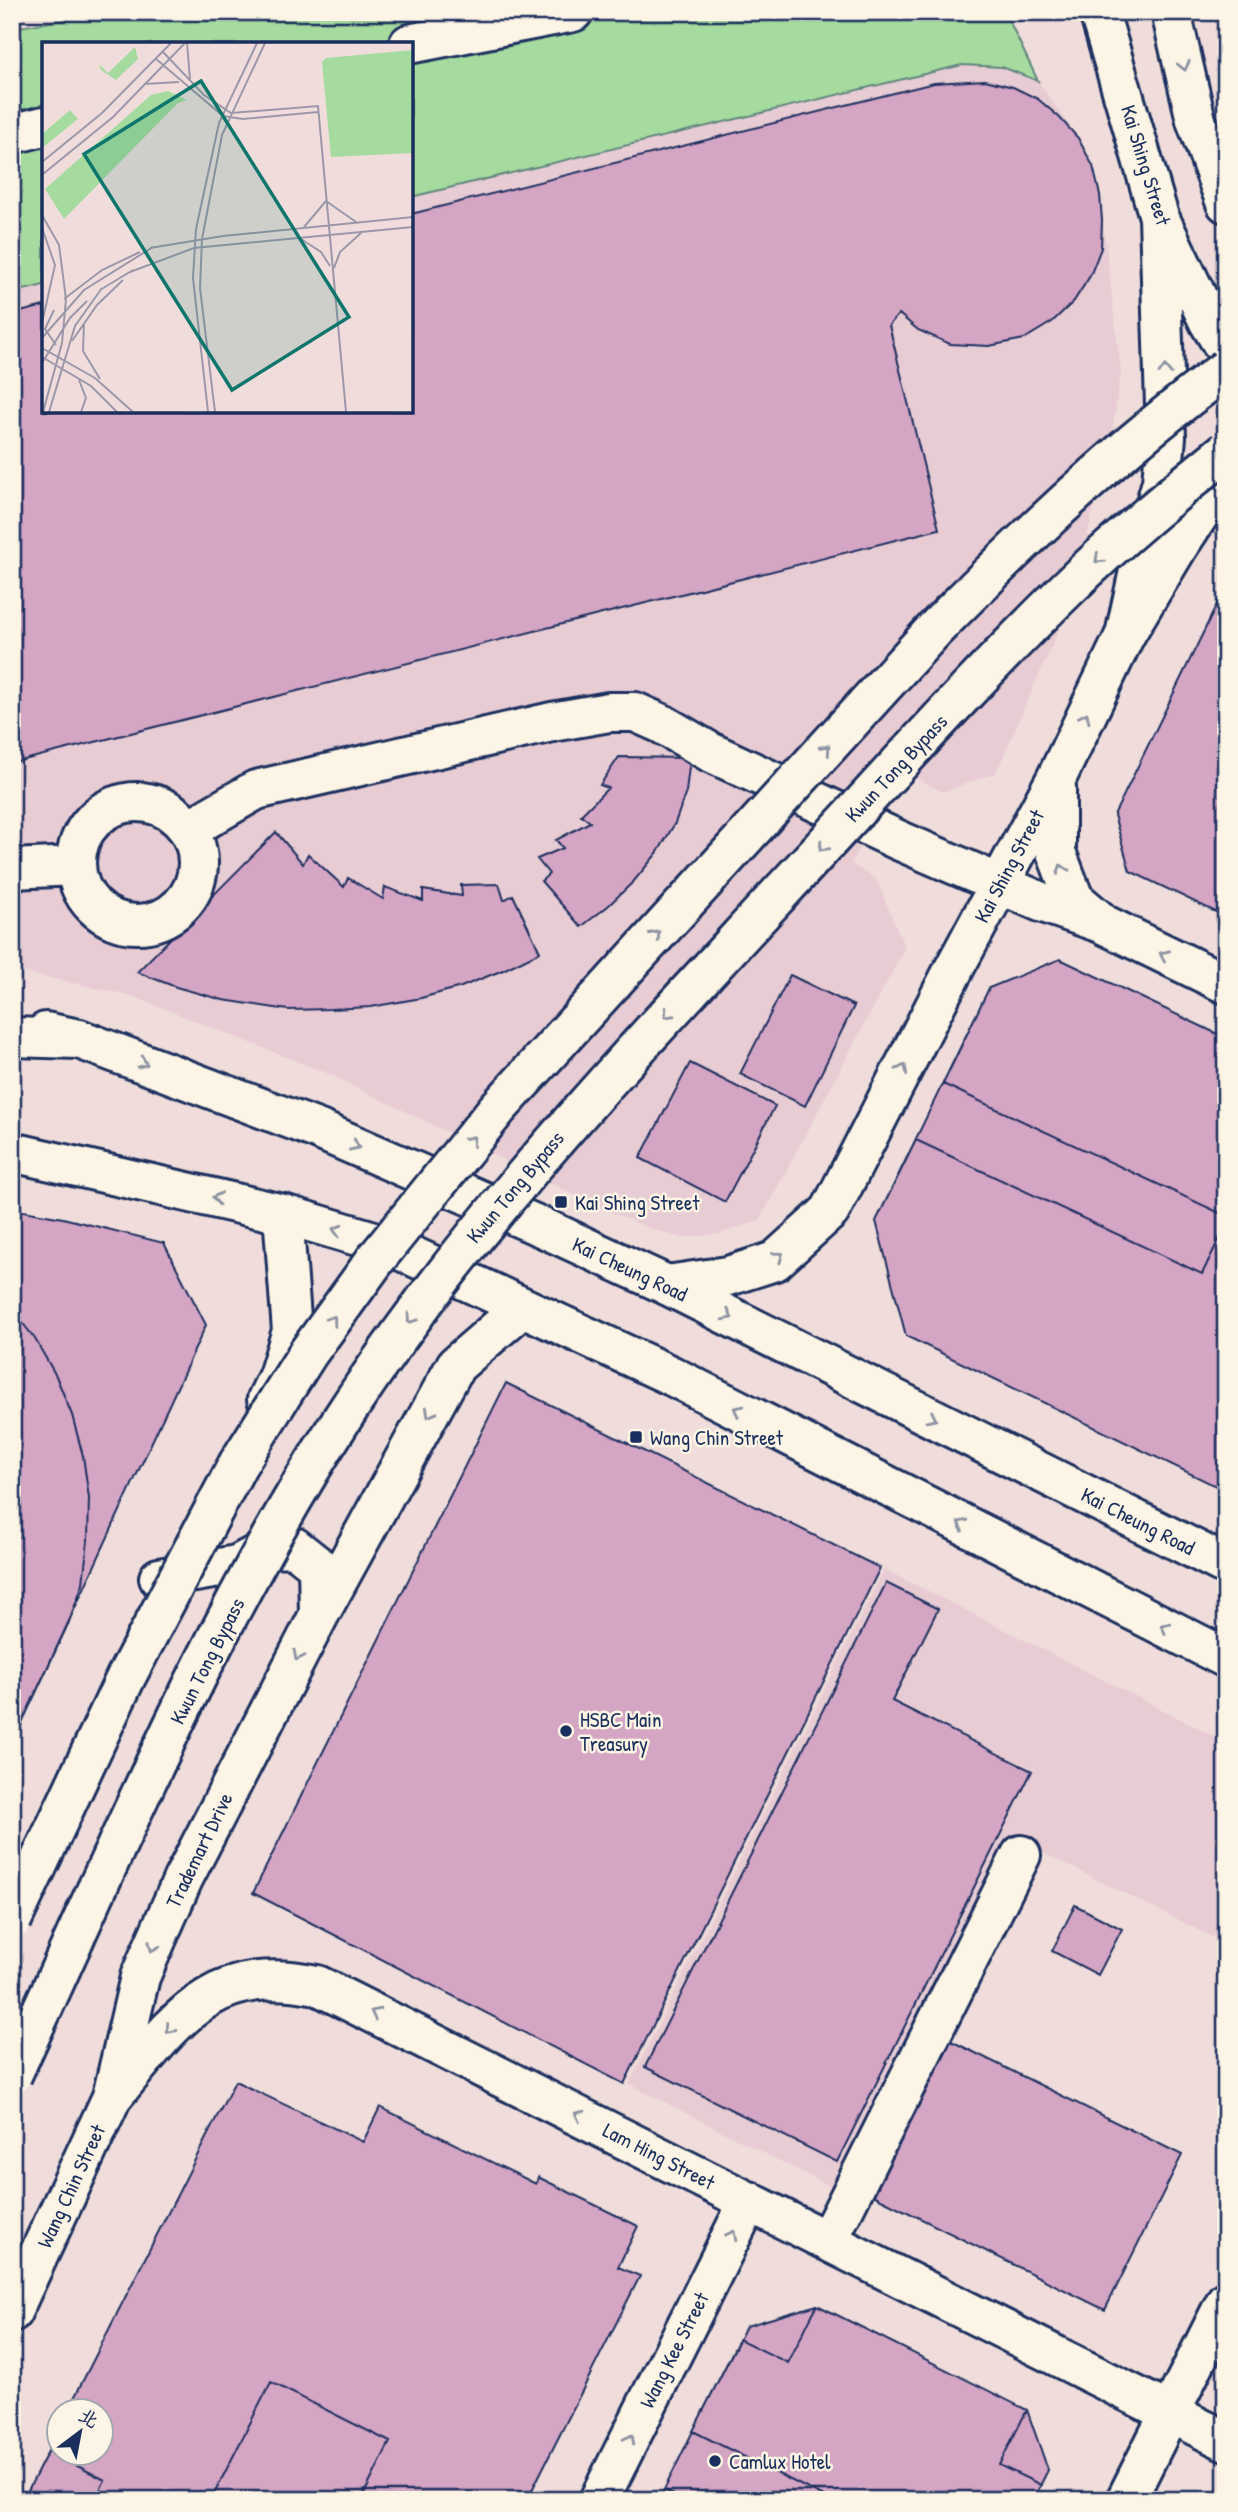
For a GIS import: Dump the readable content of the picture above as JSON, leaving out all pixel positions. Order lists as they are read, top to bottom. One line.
{"streets":{"main road":["Kai Shing Street","Kwun Tong Bypass","Kai Cheung Road","Trademart Drive","Lam Hing Street","Wang Chin Street","Wang Kee Street"]},"crossings":[["Kai Shing Street","Kai Cheung Road"],["Trademart Drive","Lam Hing Street"],["Trademart Drive","Wang Chin Street"],["Lam Hing Street","Wang Chin Street"],["Lam Hing Street","Wang Kee Street"]],"one_way":["Lam Hing Street","Wang Kee Street"],"places":{"transit":["Kai Shing Street","Wang Chin Street"],"other":["HSBC Main Treasury","Camlux Hotel"]},"north":"top right"}
